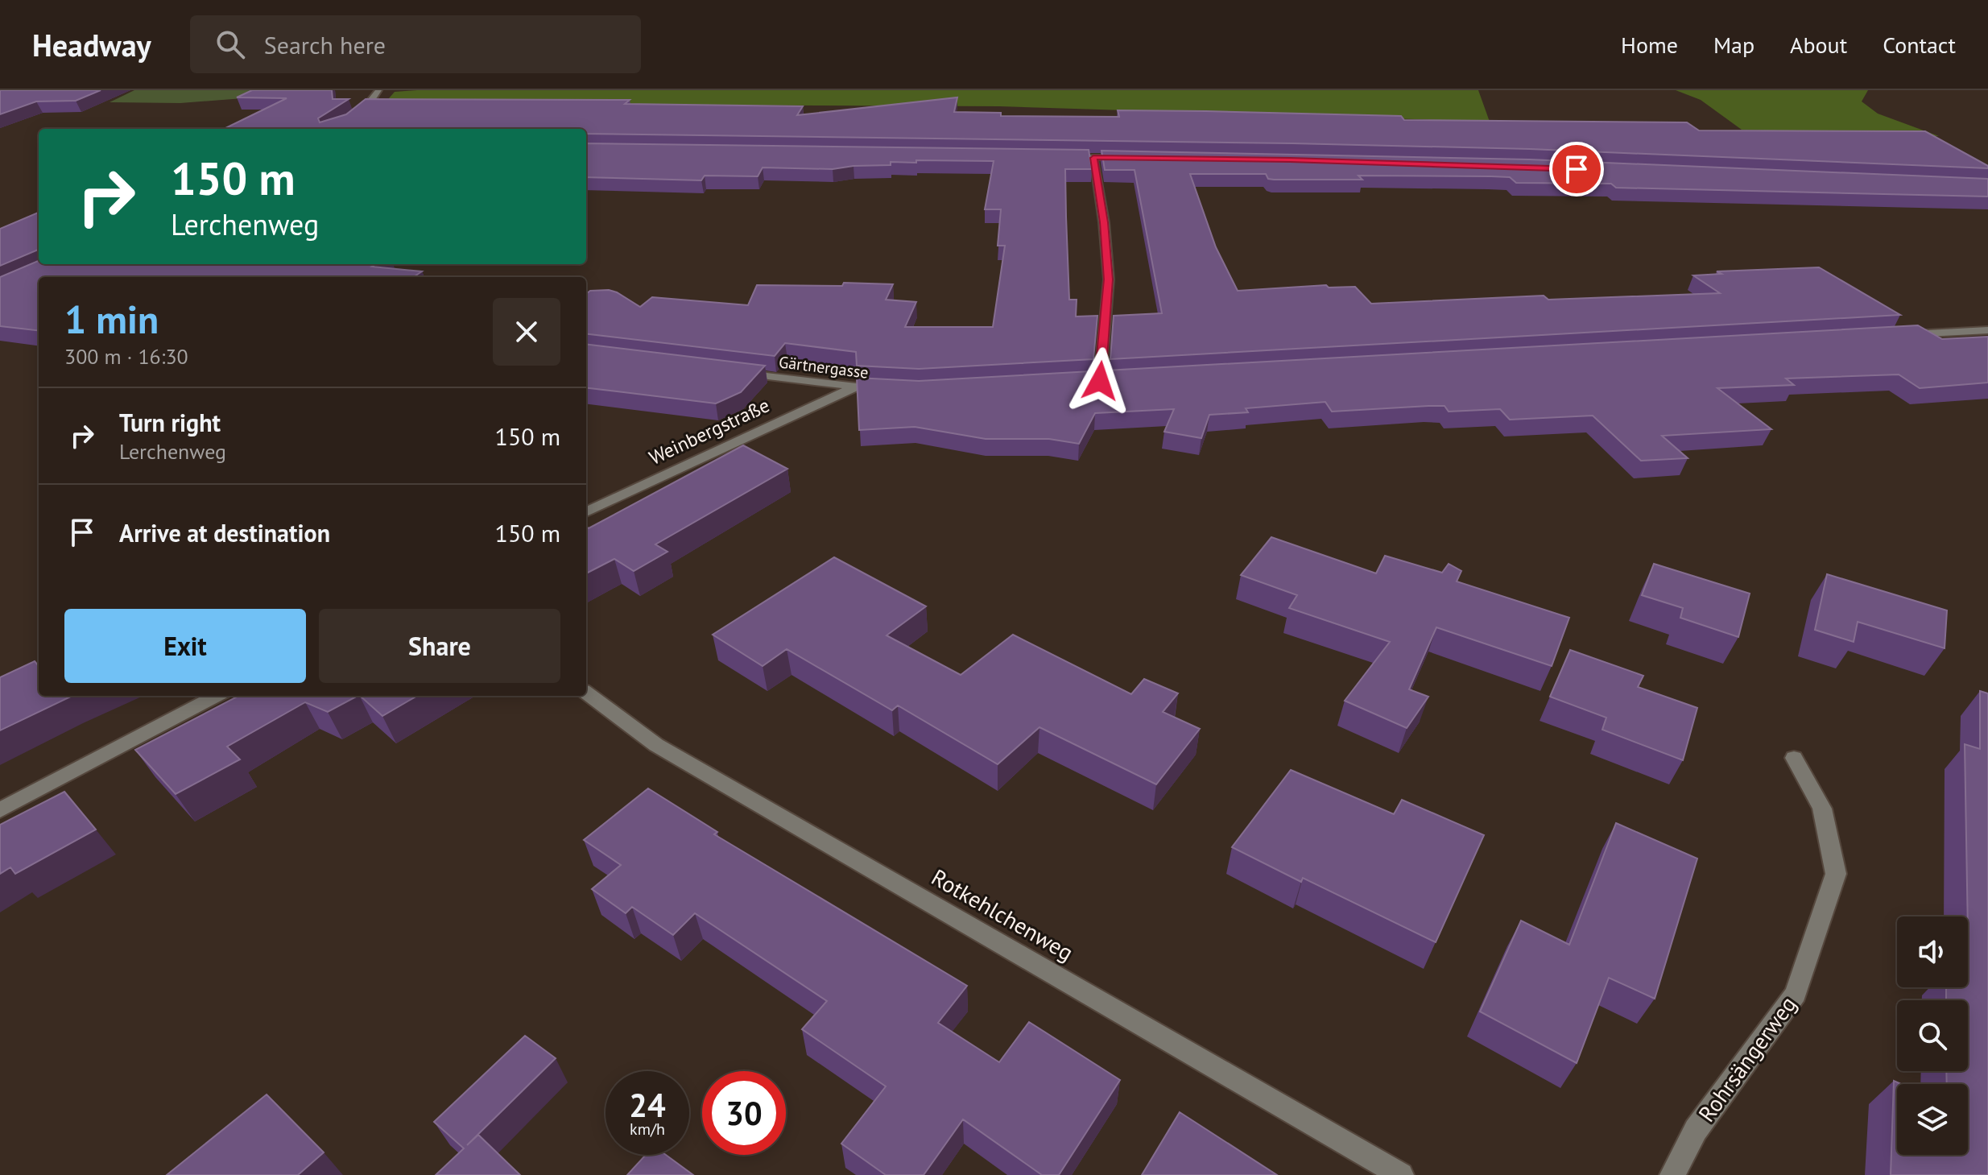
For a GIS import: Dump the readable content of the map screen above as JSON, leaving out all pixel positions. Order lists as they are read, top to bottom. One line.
{"streets":{"street":["Gärtnergasse","Weinbergstraße","Rotkehlchenweg","Rohrsängerweg"]},"crossings":[["Gärtnergasse","Weinbergstraße"]],"page":{"header":"Headway","search":"Search here","nav":["Home","Map","About","Contact"],"turn":["150 m","Lerchenweg"],"heading":["1 min","300 m · 16:30"],"list":[{"name":"Turn right","note":"Lerchenweg","value":"150 m"},{"name":"Arrive at destination","value":"150 m"}],"buttons":["Exit","Share"],"speed":"24 km/h","limit":"30"}}
